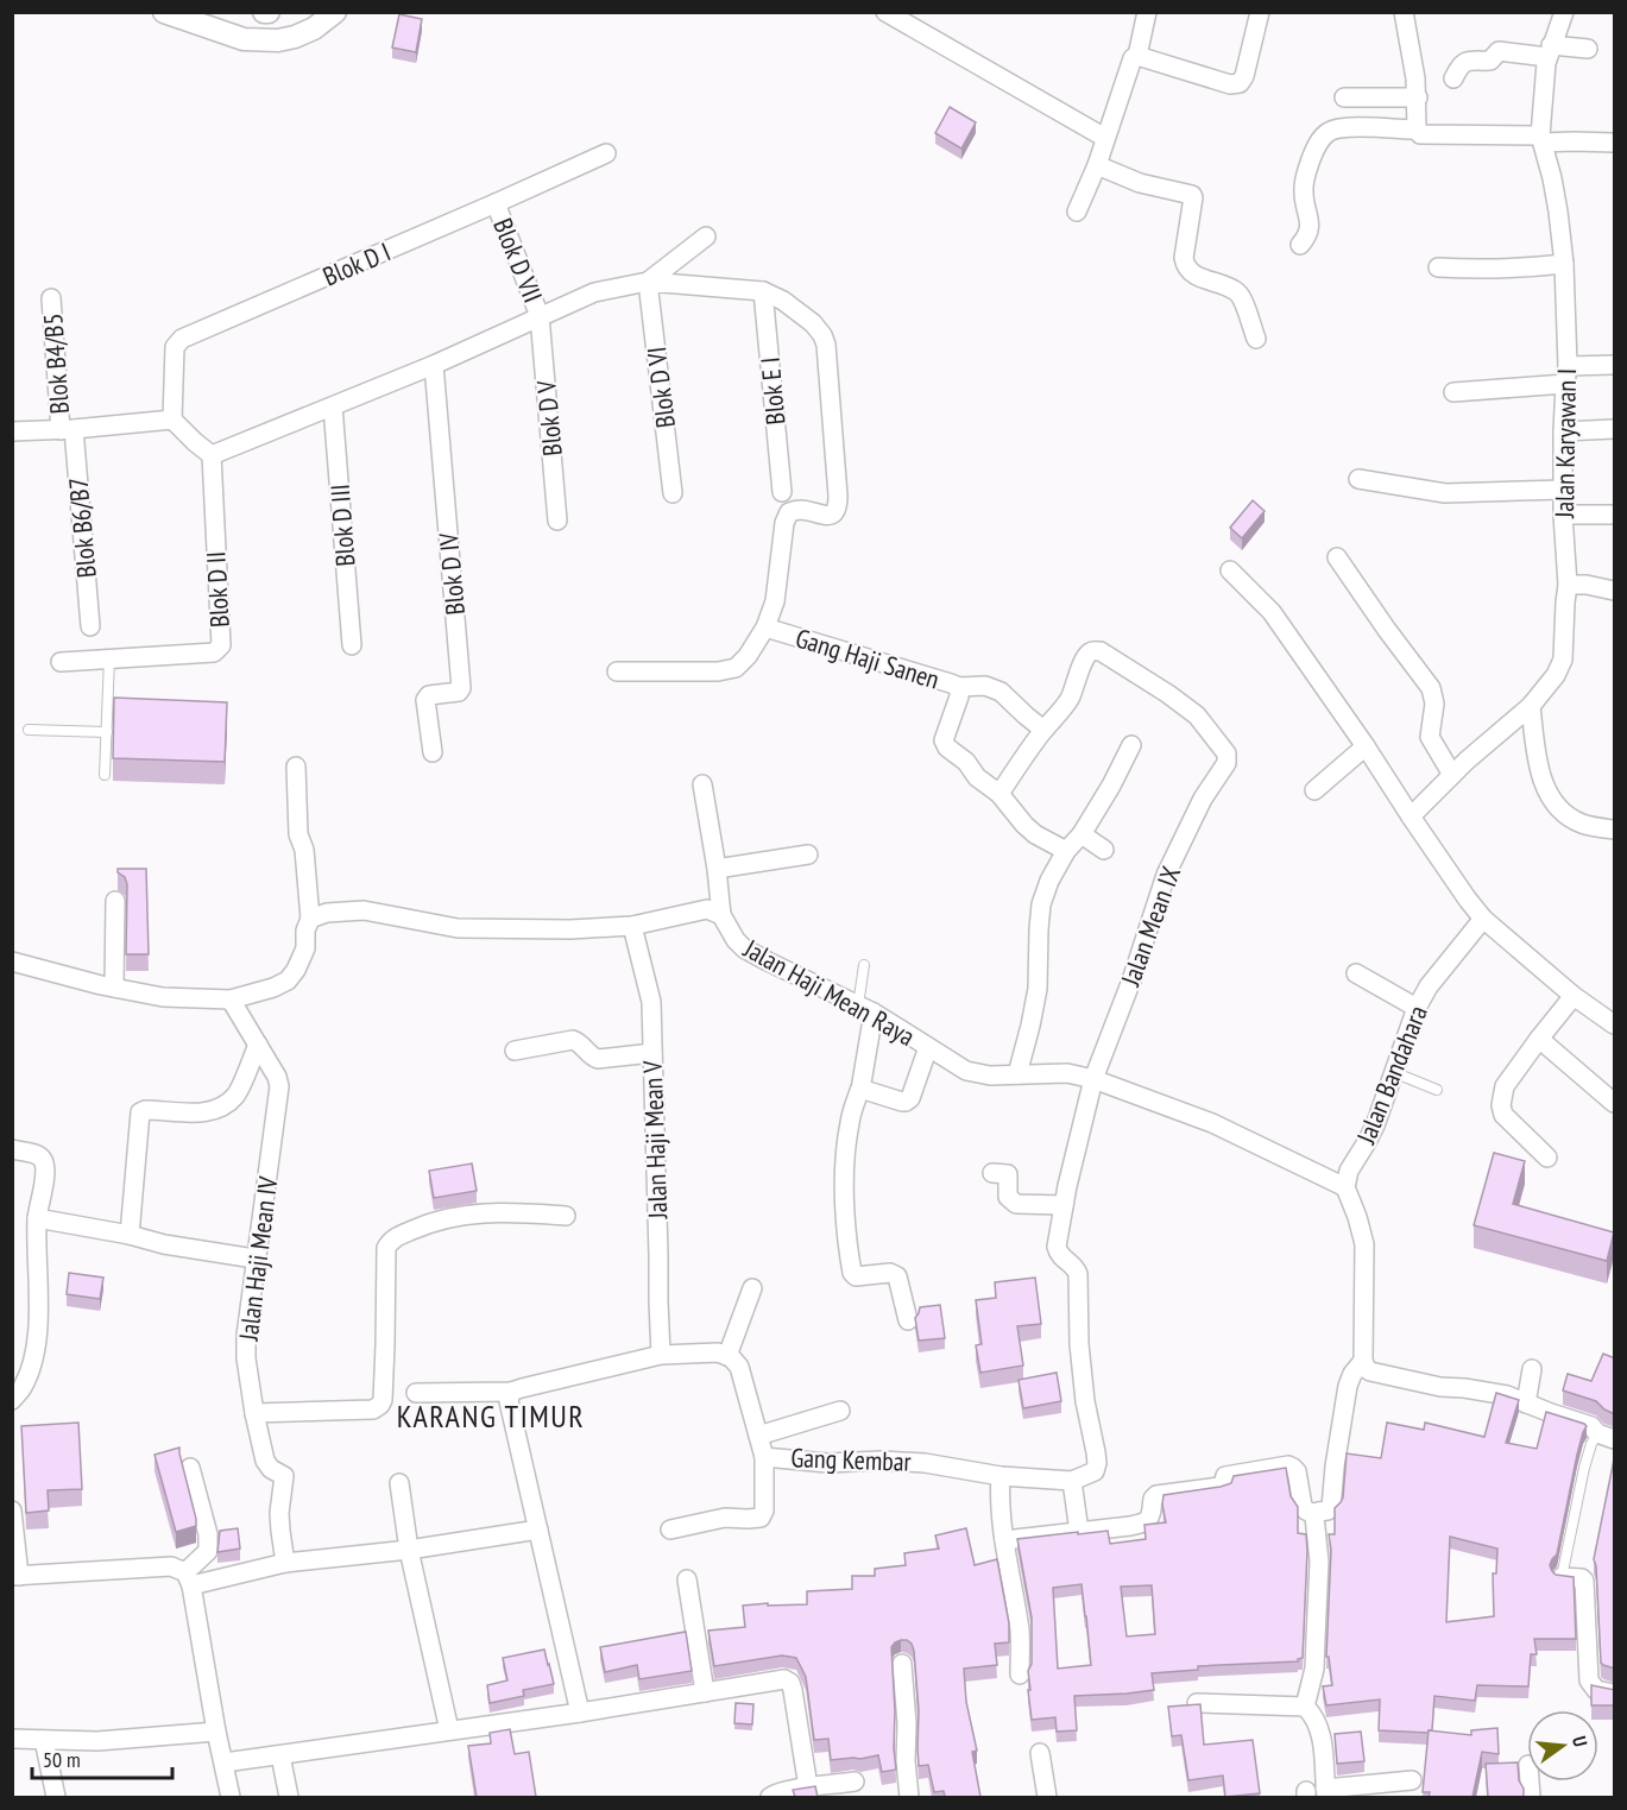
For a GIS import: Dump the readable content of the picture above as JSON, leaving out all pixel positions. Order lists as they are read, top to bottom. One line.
{"streets":{"street":["Blok D VII","Blok D I","Blok B4/B5","Blok D VI","Blok E I","Blok D V","Jalan Karyawan I","Blok D III","Blok B6/B7","Blok D IV","Blok D II","Gang Haji Sanen","Jalan Mean IX","Jalan Haji Mean Raya","Jalan Bandahara","Jalan Haji Mean V","Jalan Haji Mean IV","Gang Kembar"]},"crossings":[["Blok D VII","Blok D I"],["Blok D VII","Blok D V"],["Blok B4/B5","Blok B6/B7"],["Jalan Mean IX","Jalan Haji Mean Raya"],["Jalan Mean IX","Gang Kembar"],["Jalan Haji Mean Raya","Jalan Bandahara"],["Jalan Haji Mean Raya","Jalan Haji Mean V"]],"districts":["KARANG TIMUR"],"scale_bar":"50 m","north":"right"}
